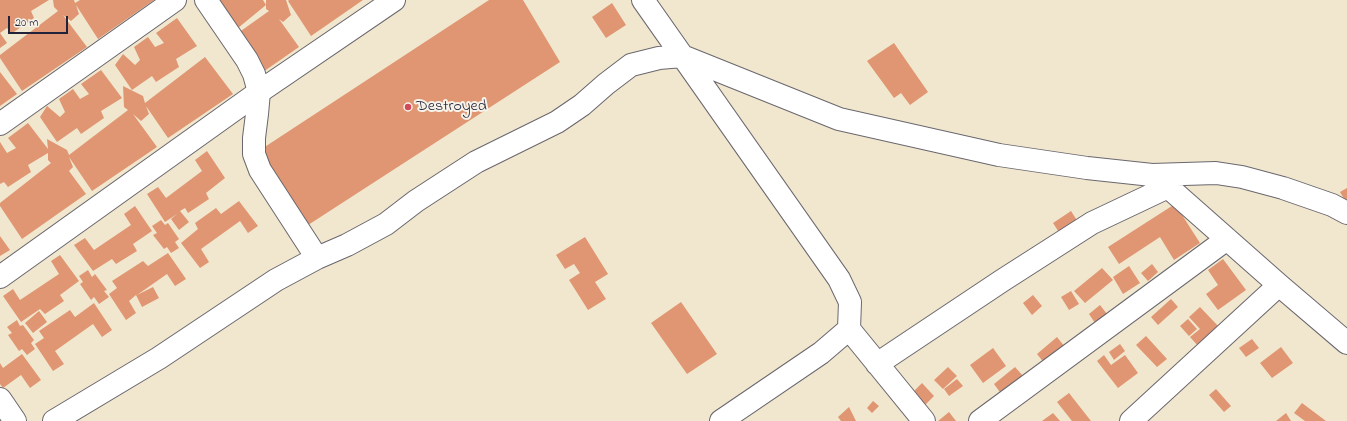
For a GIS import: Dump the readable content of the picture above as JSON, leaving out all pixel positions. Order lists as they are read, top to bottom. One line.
{"places":["Destroyed"],"scale_bar":"20 m"}
